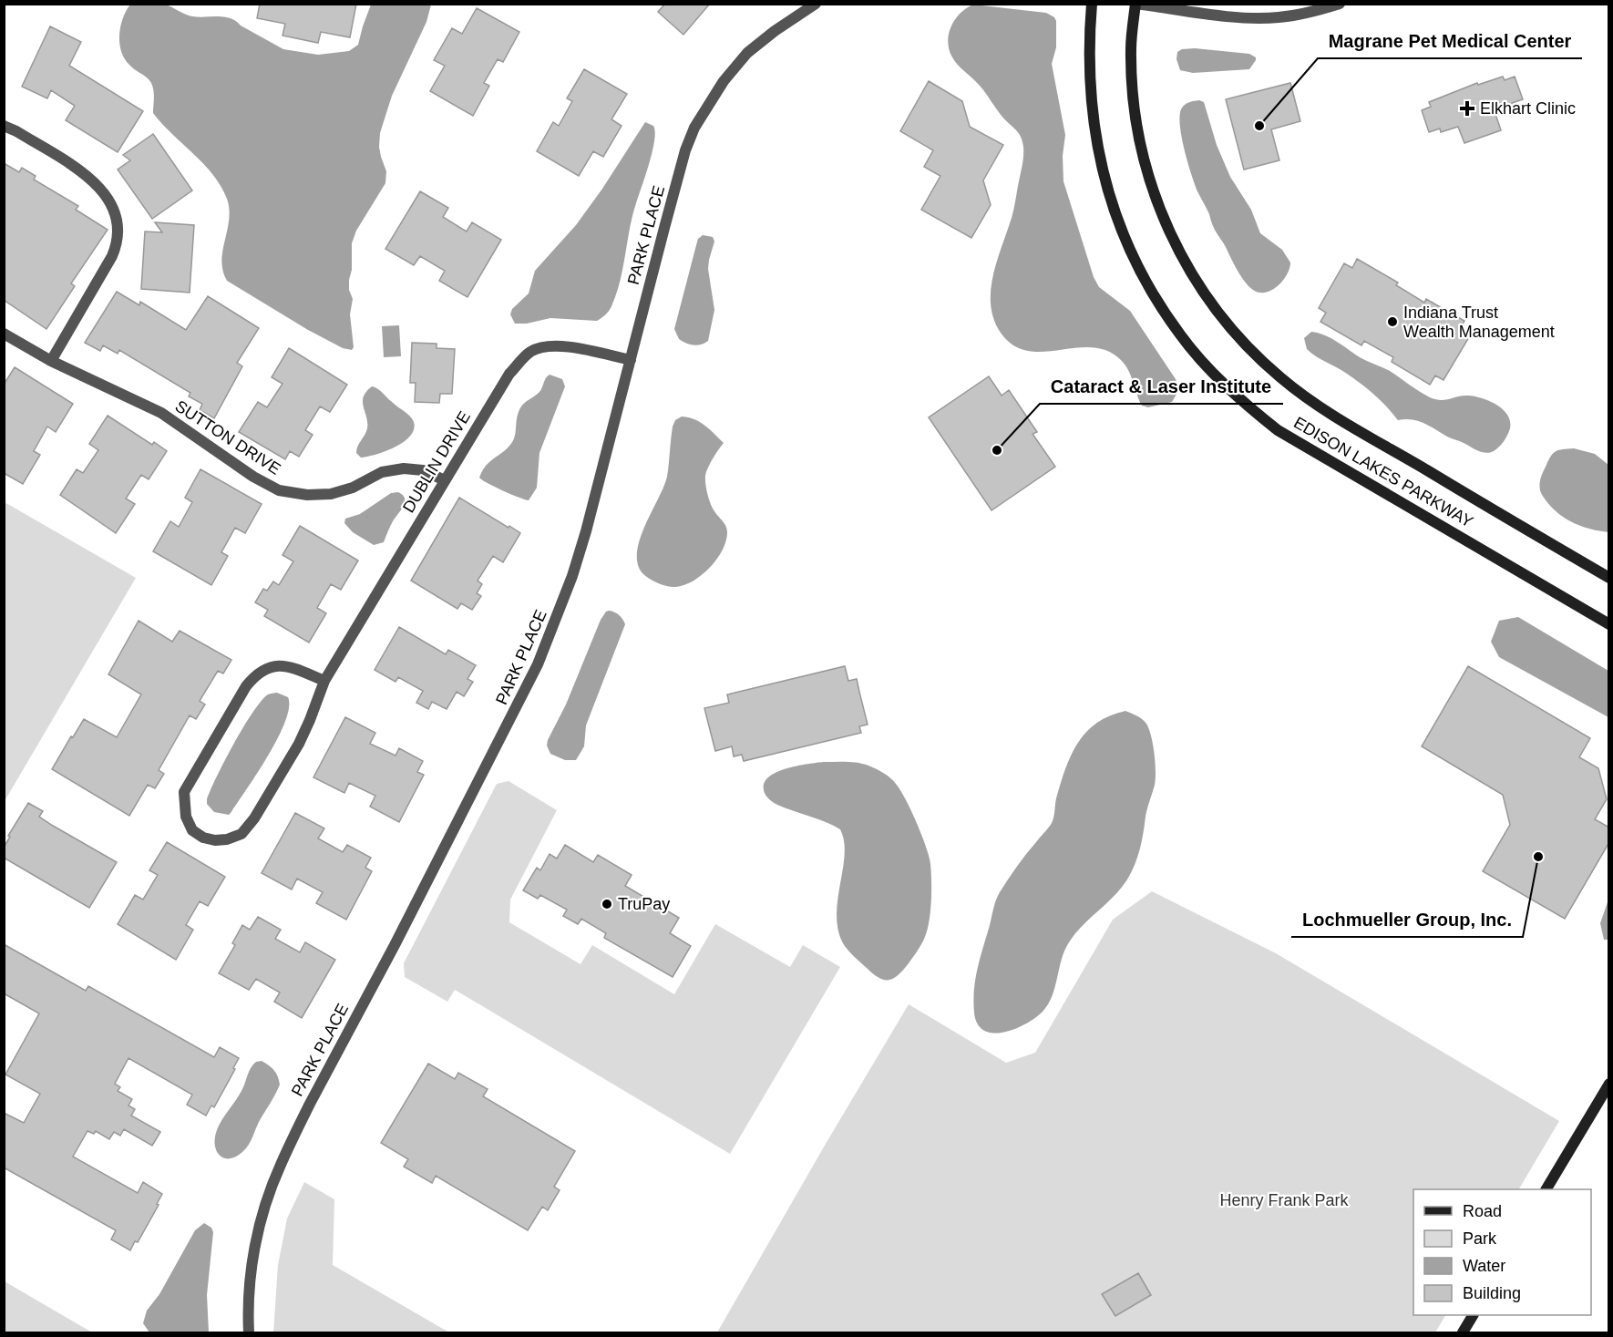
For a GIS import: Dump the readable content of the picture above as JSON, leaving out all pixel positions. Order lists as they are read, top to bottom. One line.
{"streets":{"street":["PARK PLACE","SUTTON DRIVE","DUBLIN DRIVE","EDISON LAKES PARKWAY"]},"crossings":[["PARK PLACE","DUBLIN DRIVE"],["SUTTON DRIVE","DUBLIN DRIVE"]],"parks":["Henry Frank Park"],"places":{"health":["Elkhart Clinic"],"other":["Magrane Pet Medical Center","Indiana Trust Wealth Management","Cataract & Laser Institute","Lochmueller Group, Inc.","TruPay"]},"legend":["Road","Park","Water","Building"]}
